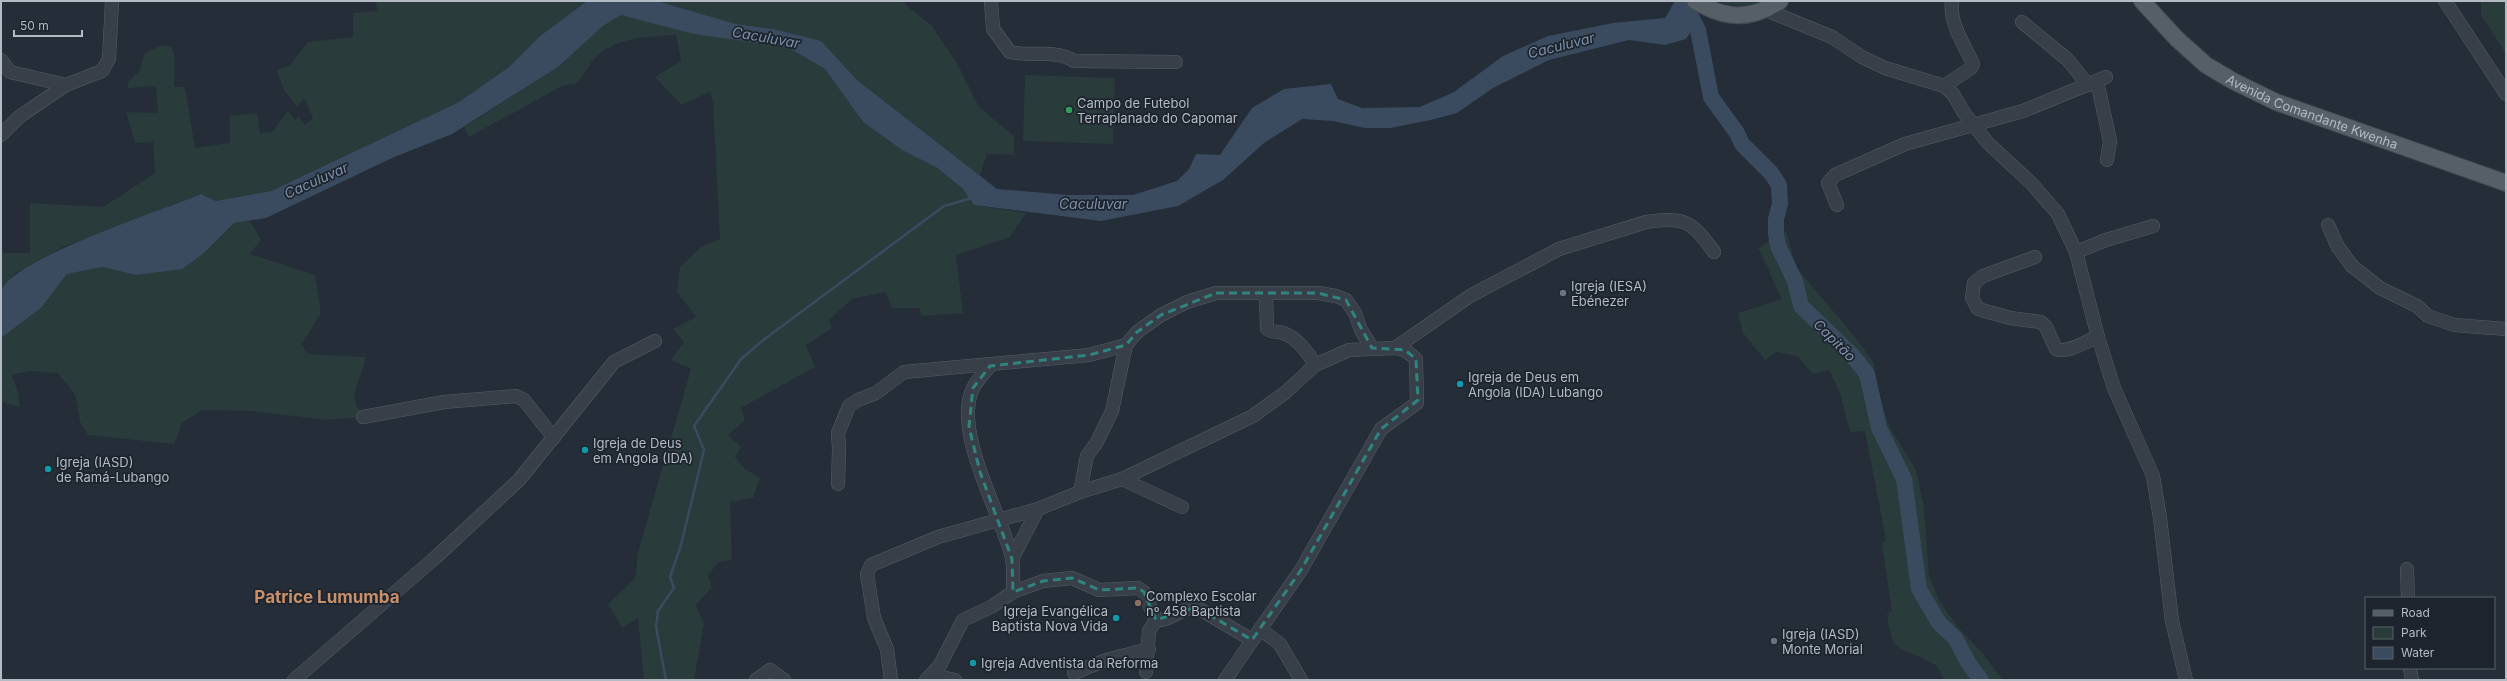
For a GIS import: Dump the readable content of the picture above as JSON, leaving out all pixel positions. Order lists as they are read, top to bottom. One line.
{"streets":{"main road":["Avenida Comandante Kwenha"]},"districts":["Patrice Lumumba"],"water":["Caculuvar","Capitão"],"places":["Campo de Futebol Terraplanado do Capomar","Igreja (IESA) Ebénezer","Igreja de Deus em Angola (IDA) Lubango","Igreja de Deus em Angola (IDA)","Igreja (IASD) de Ramá-Lubango","Complexo Escolar nº 458 Baptista","Igreja Evangélica Baptista Nova Vida","Igreja (IASD) Monte Morial","Igreja Adventista da Reforma"],"legend":["Road","Park","Water"],"scale_bar":"50 m"}
